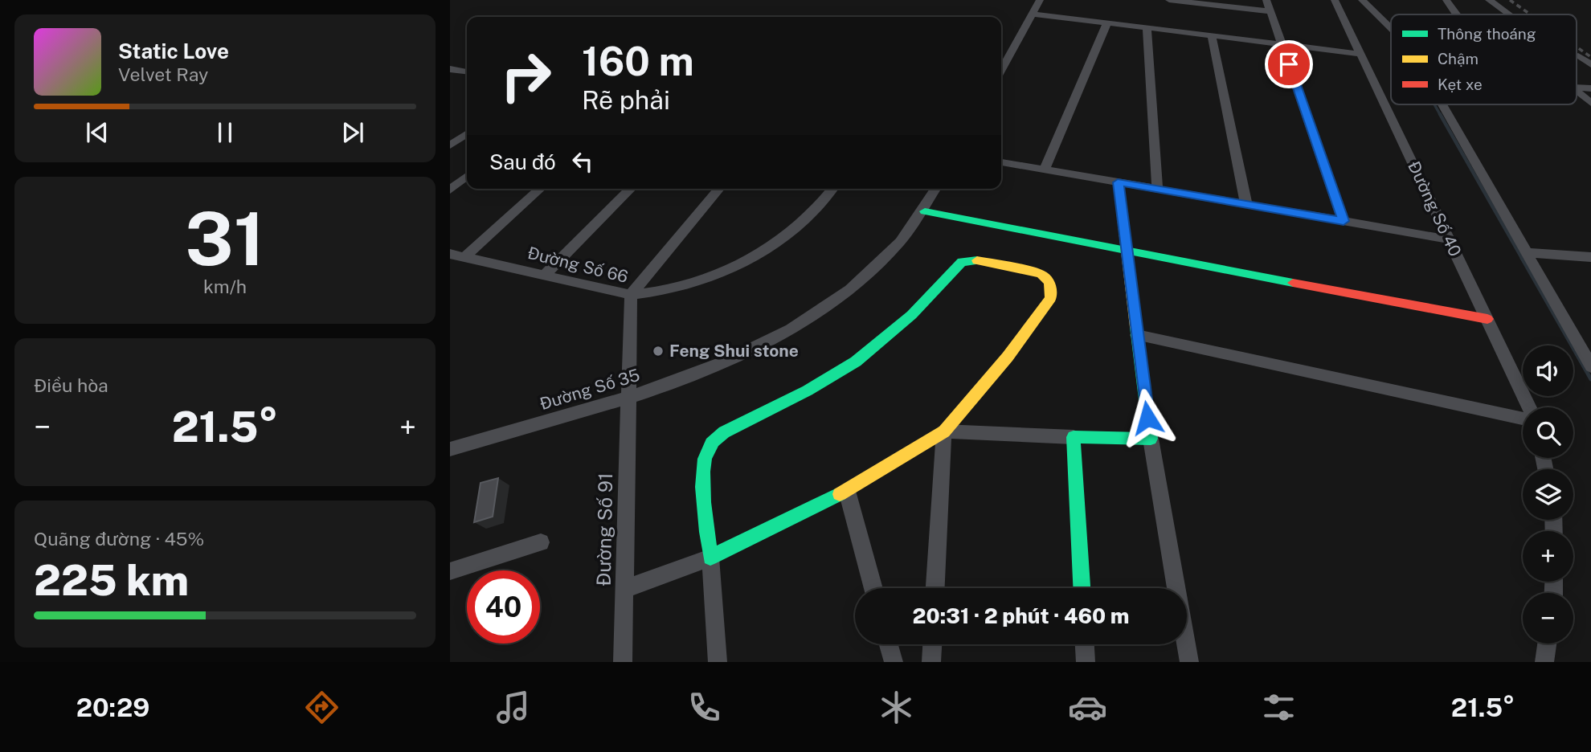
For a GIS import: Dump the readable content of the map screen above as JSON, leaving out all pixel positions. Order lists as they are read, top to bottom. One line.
{"streets":{"street":["Đường Số 40","Đường Số 66","Đường Số 35","Đường Số 91"]},"crossings":[["Đường Số 66","Đường Số 35"],["Đường Số 66","Đường Số 91"],["Đường Số 35","Đường Số 91"]],"places":["Feng Shui stone"],"legend":["Thông thoáng","Chậm","Kẹt xe"],"page":{"turn":["160 m","Rẽ phải"],"song":["Static Love","Velvet Ray"],"then":"Sau đó","tile":[["31","km/h"],"Điều hòa",["Quãng đường · 45%","225 km"]],"map_buttons":["+","−"],"heat":["−","21.5°","+"],"limit":"40","trip":"20:31 · 2 phút · 460 m","tabs":["20:29","21.5°"]}}
